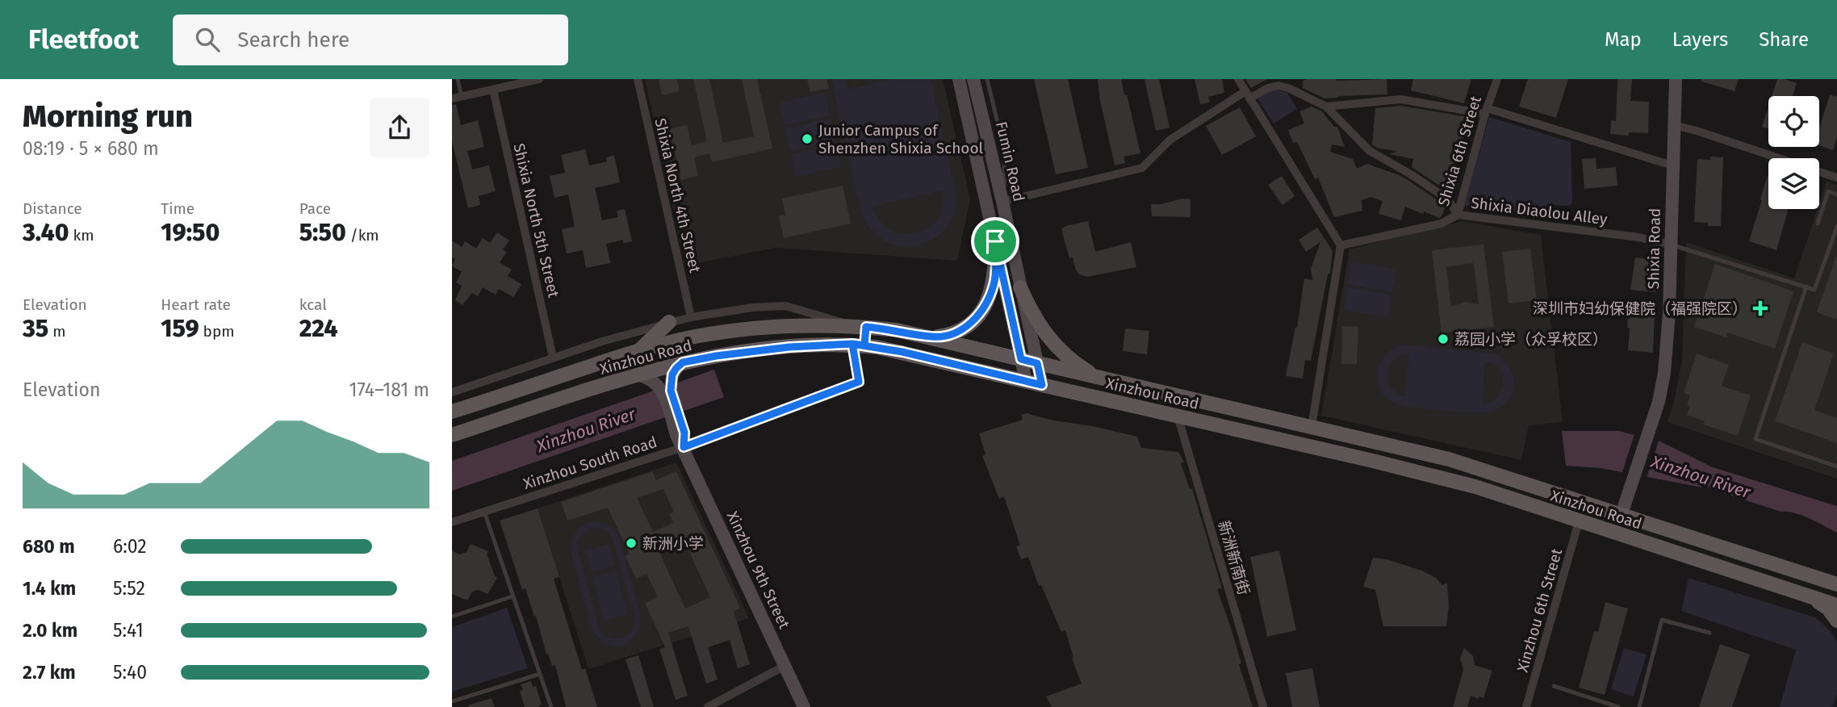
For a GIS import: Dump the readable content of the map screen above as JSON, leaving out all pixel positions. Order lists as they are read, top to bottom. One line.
{"streets":{"main road":["Xinzhou Road"],"street":["Shixia 6th Street","Fumin Road","Shixia North 4th Street","Shixia Diaolou Alley","Shixia North 5th Street","Shixia Road","Xinzhou South Road","新洲新南街","Xinzhou 9th Street","Xinzhou 6th Street"]},"crossings":[["Shixia 6th Street","Shixia Diaolou Alley"],["Fumin Road","Shixia Diaolou Alley"],["Fumin Road","Xinzhou Road"],["Shixia Diaolou Alley","Shixia Road"],["Shixia Road","Xinzhou Road"],["Xinzhou Road","Xinzhou South Road"],["Xinzhou Road","新洲新南街"],["Xinzhou Road","Xinzhou 6th Street"],["Xinzhou South Road","Xinzhou 9th Street"]],"water":["Xinzhou River"],"places":{"other":["Junior Campus of Shenzhen Shixia School","荔园小学（众孚校区）","新洲小学"],"health":["深圳市妇幼保健院（福强院区）"]},"page":{"header":"Fleetfoot","search":"Search here","nav":["Map","Layers","Share"],"heading":["Morning run","08:19 · 5 × 680 m"],"stats":[["Distance","3.40 km"],["Time","19:50"],["Pace","5:50 /km"],["Elevation","35 m"],["Heart rate","159 bpm"],["kcal","224"]],"chart":["Elevation","174–181 m"],"list":[{"name":"680 m","note":"6:02"},{"name":"1.4 km","note":"5:52"},{"name":"2.0 km","note":"5:41"},{"name":"2.7 km","note":"5:40"}]}}
